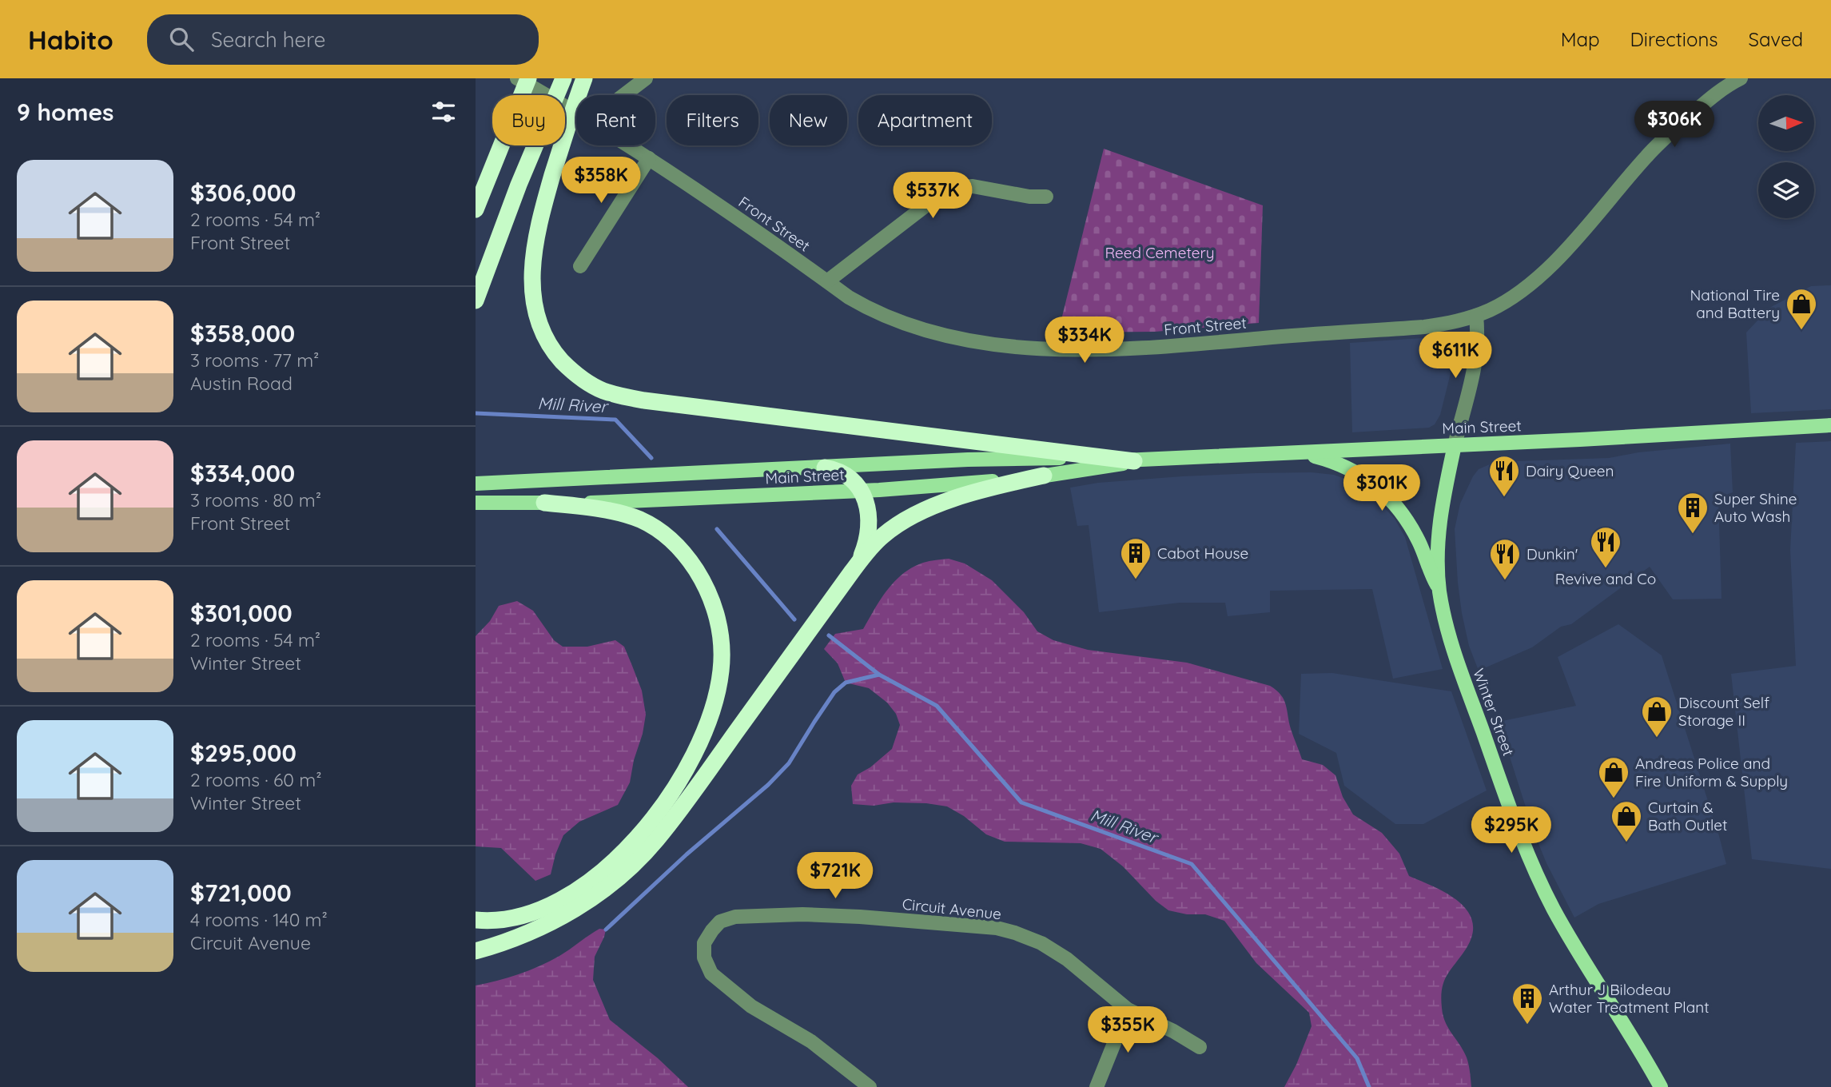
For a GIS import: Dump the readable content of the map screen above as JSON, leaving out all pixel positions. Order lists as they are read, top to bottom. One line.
{"streets":{"main road":["Main Street","Winter Street"],"street":["Front Street","Circuit Avenue"]},"crossings":[["Front Street","Winter Street"],["Main Street","Winter Street"]],"water":["Mill River"],"parks":["Reed Cemetery"],"places":{"shop":["National Tire and Battery","Discount Self Storage II","Andreas Police and Fire Uniform & Supply","Curtain & Bath Outlet"],"restaurant":["Dairy Queen","Revive and Co","Dunkin'"],"building":["Super Shine Auto Wash","Cabot House","Arthur J Bilodeau Water Treatment Plant"]},"north":"right","page":{"header":"Habito","search":"Search here","nav":["Map","Directions","Saved"],"heading":"9 homes","chip":["Buy","Rent","Filters","New","Apartment"],"price":["$306K","$358K","$537K","$334K","$611K","$301K","$295K","$721K","$355K"],"list":[{"name":"$306,000","note":"2 rooms · 54 m² · Front Street"},{"name":"$358,000","note":"3 rooms · 77 m² · Austin Road"},{"name":"$334,000","note":"3 rooms · 80 m² · Front Street"},{"name":"$301,000","note":"2 rooms · 54 m² · Winter Street"},{"name":"$295,000","note":"2 rooms · 60 m² · Winter Street"},{"name":"$721,000","note":"4 rooms · 140 m² · Circuit Avenue"}]}}
